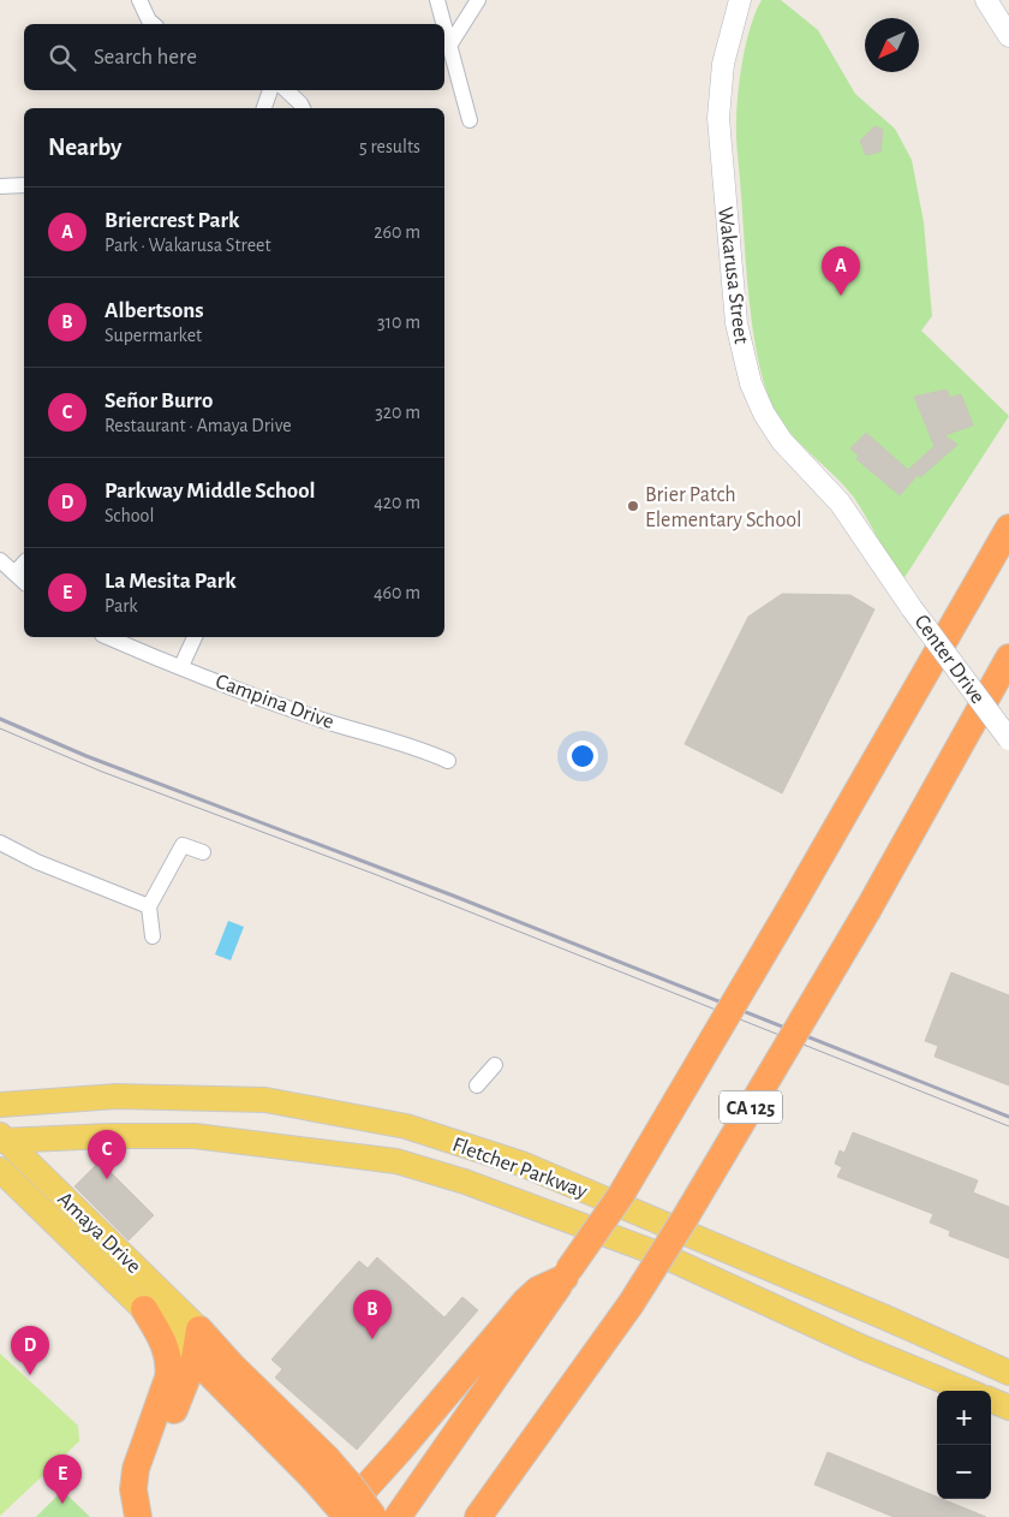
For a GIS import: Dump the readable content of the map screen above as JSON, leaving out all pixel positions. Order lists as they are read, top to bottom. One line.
{"streets":{"highway":["CA 125"],"main road":["Fletcher Parkway","Amaya Drive"],"street":["Wakarusa Street","Center Drive","Campina Drive"]},"crossings":[["Wakarusa Street","Center Drive"],["Fletcher Parkway","Amaya Drive"]],"places":["Brier Patch Elementary School"],"north":"bottom left","page":{"search":"Search here","heading":["Nearby","5 results"],"list":[{"mark":"A","name":"Briercrest Park","note":"Park · Wakarusa Street","value":"260 m"},{"mark":"B","name":"Albertsons","note":"Supermarket","value":"310 m"},{"mark":"C","name":"Señor Burro","note":"Restaurant · Amaya Drive","value":"320 m"},{"mark":"D","name":"Parkway Middle School","note":"School","value":"420 m"},{"mark":"E","name":"La Mesita Park","note":"Park","value":"460 m"}],"pins":["A","C","B","D","E"],"map_buttons":["+","−"]}}
